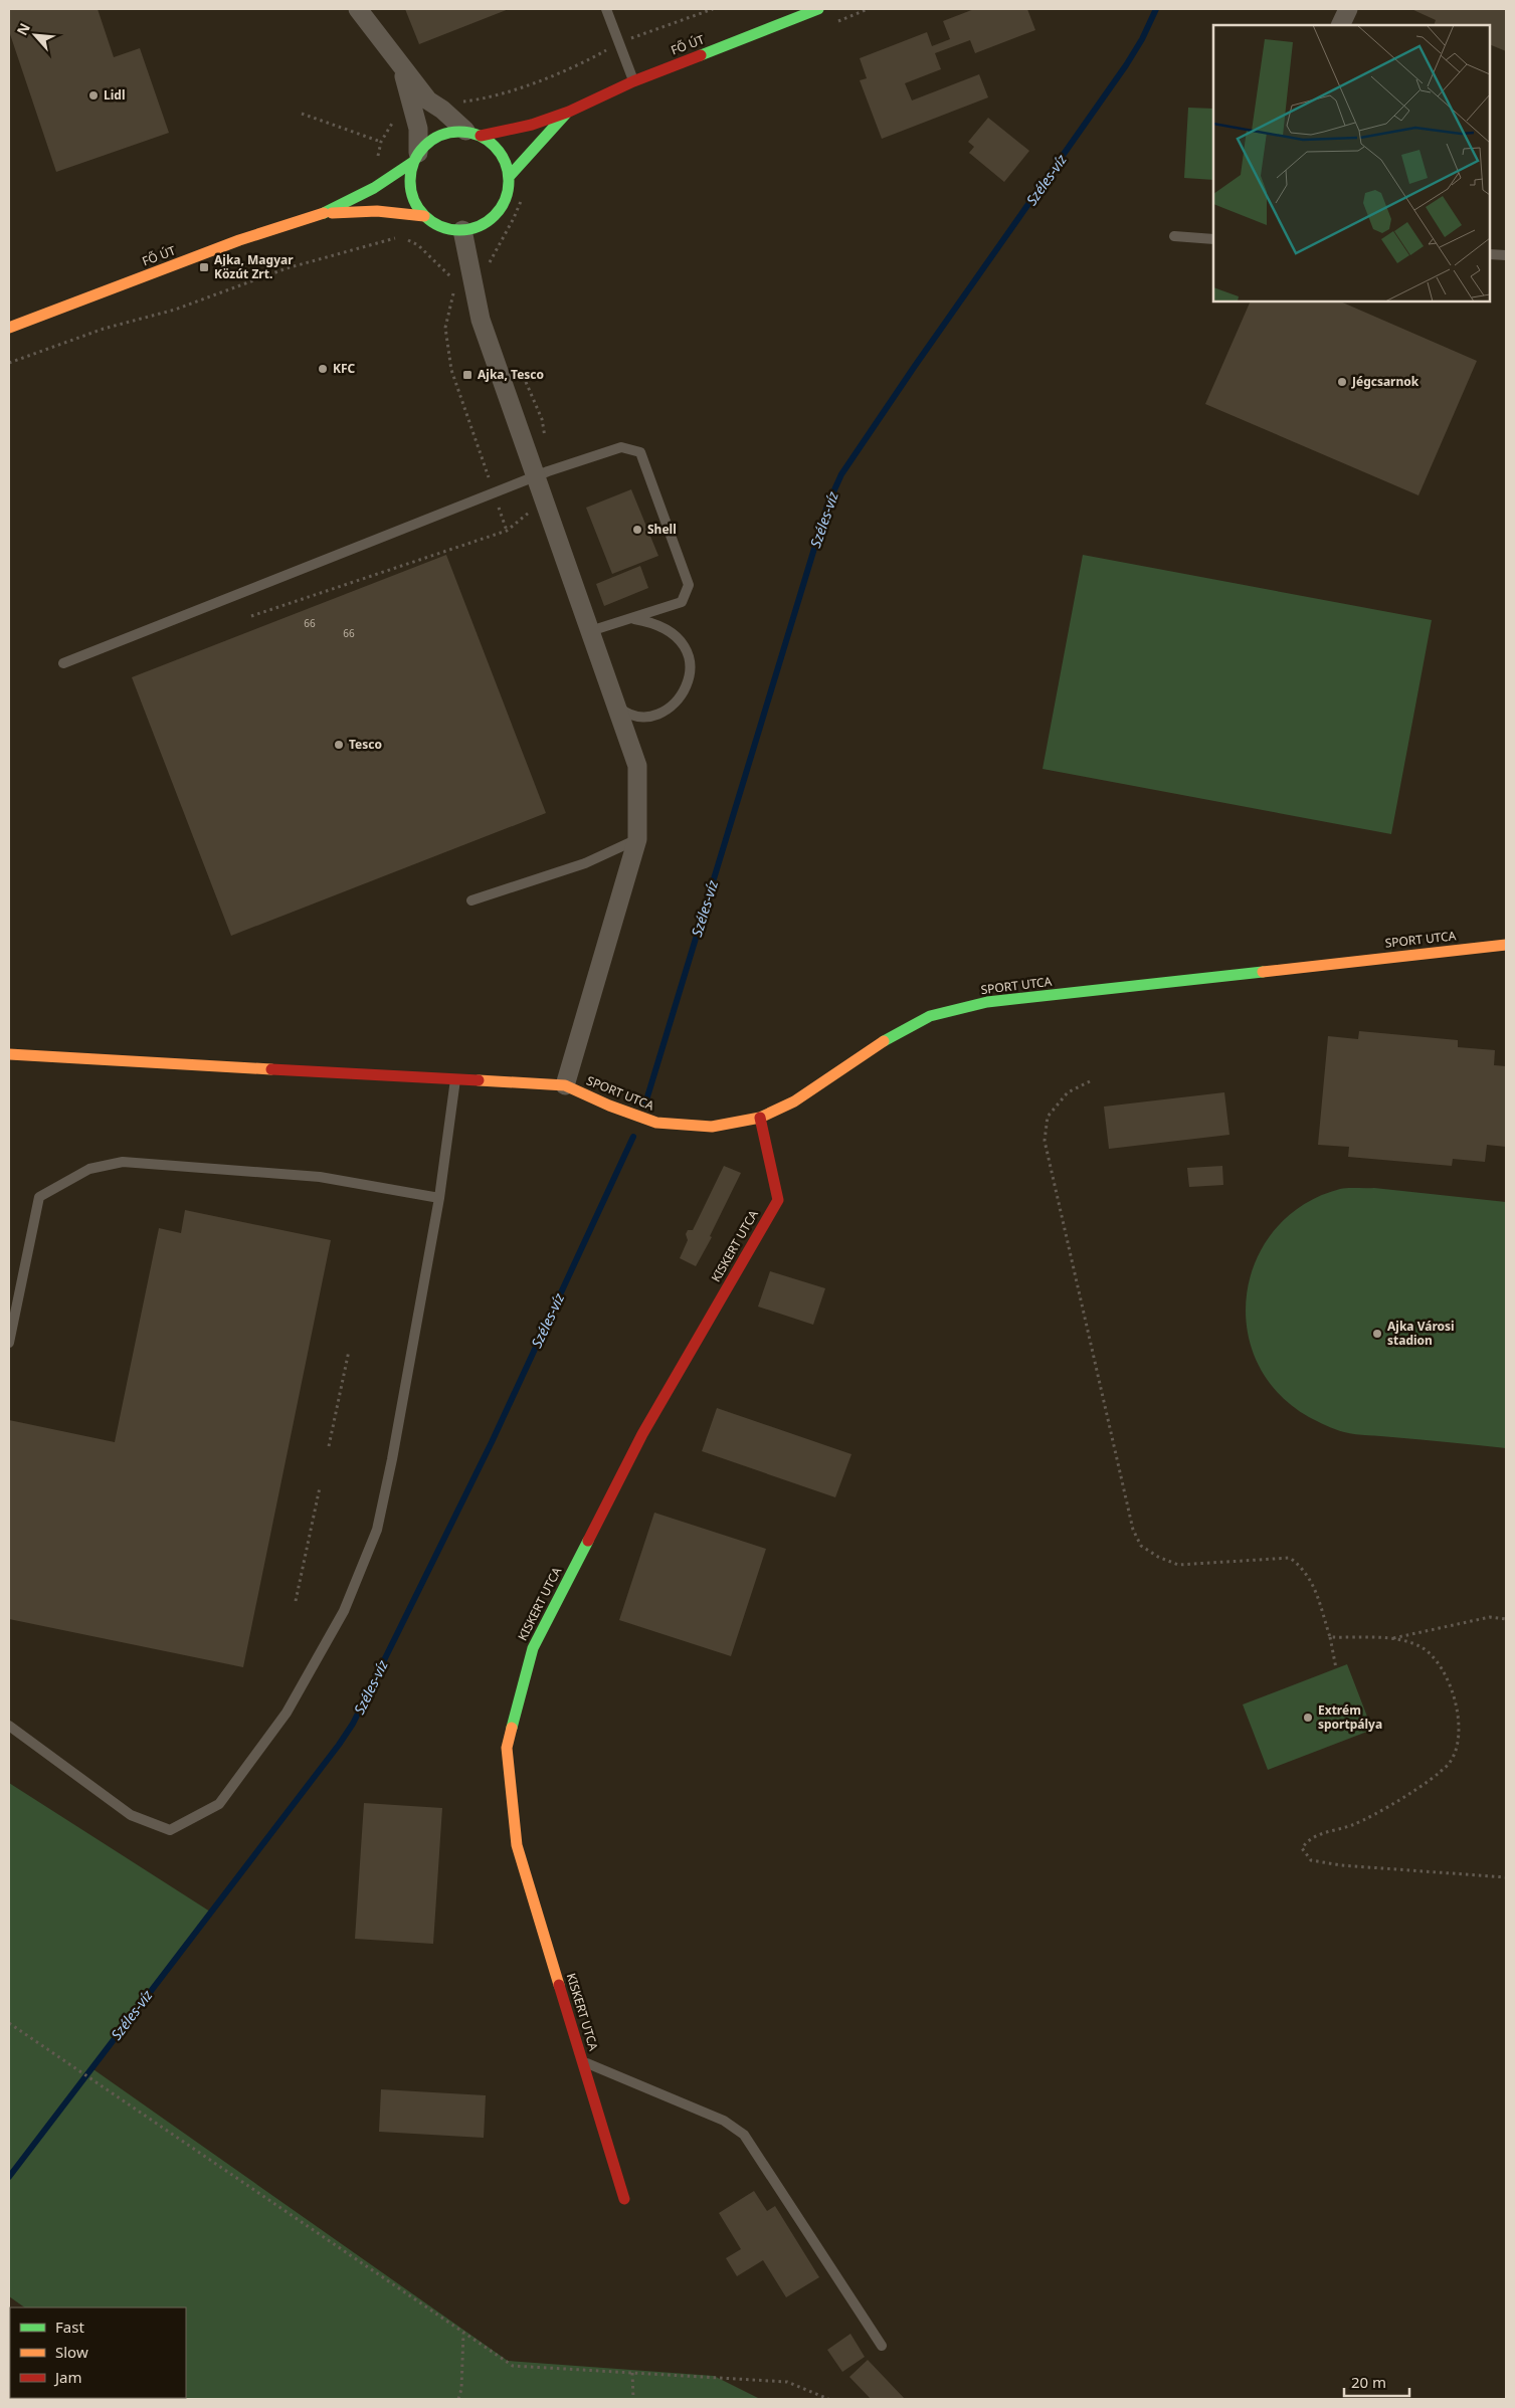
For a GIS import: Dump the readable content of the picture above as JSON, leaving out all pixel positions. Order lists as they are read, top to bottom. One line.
{"streets":{"street":["FŐ ÚT","SPORT UTCA","KISKERT UTCA"]},"crossings":[["SPORT UTCA","KISKERT UTCA"]],"water":["Széles-víz"],"places":{"other":["Lidl","KFC","Jégcsarnok","Shell","Tesco","Ajka Városi stadion","Extrém sportpálya"],"transit":["Ajka, Magyar Közút Zrt.","Ajka, Tesco"]},"house_numbers":["66","66"],"legend":["Fast","Slow","Jam"],"scale_bar":"20 m","north":"top left"}
